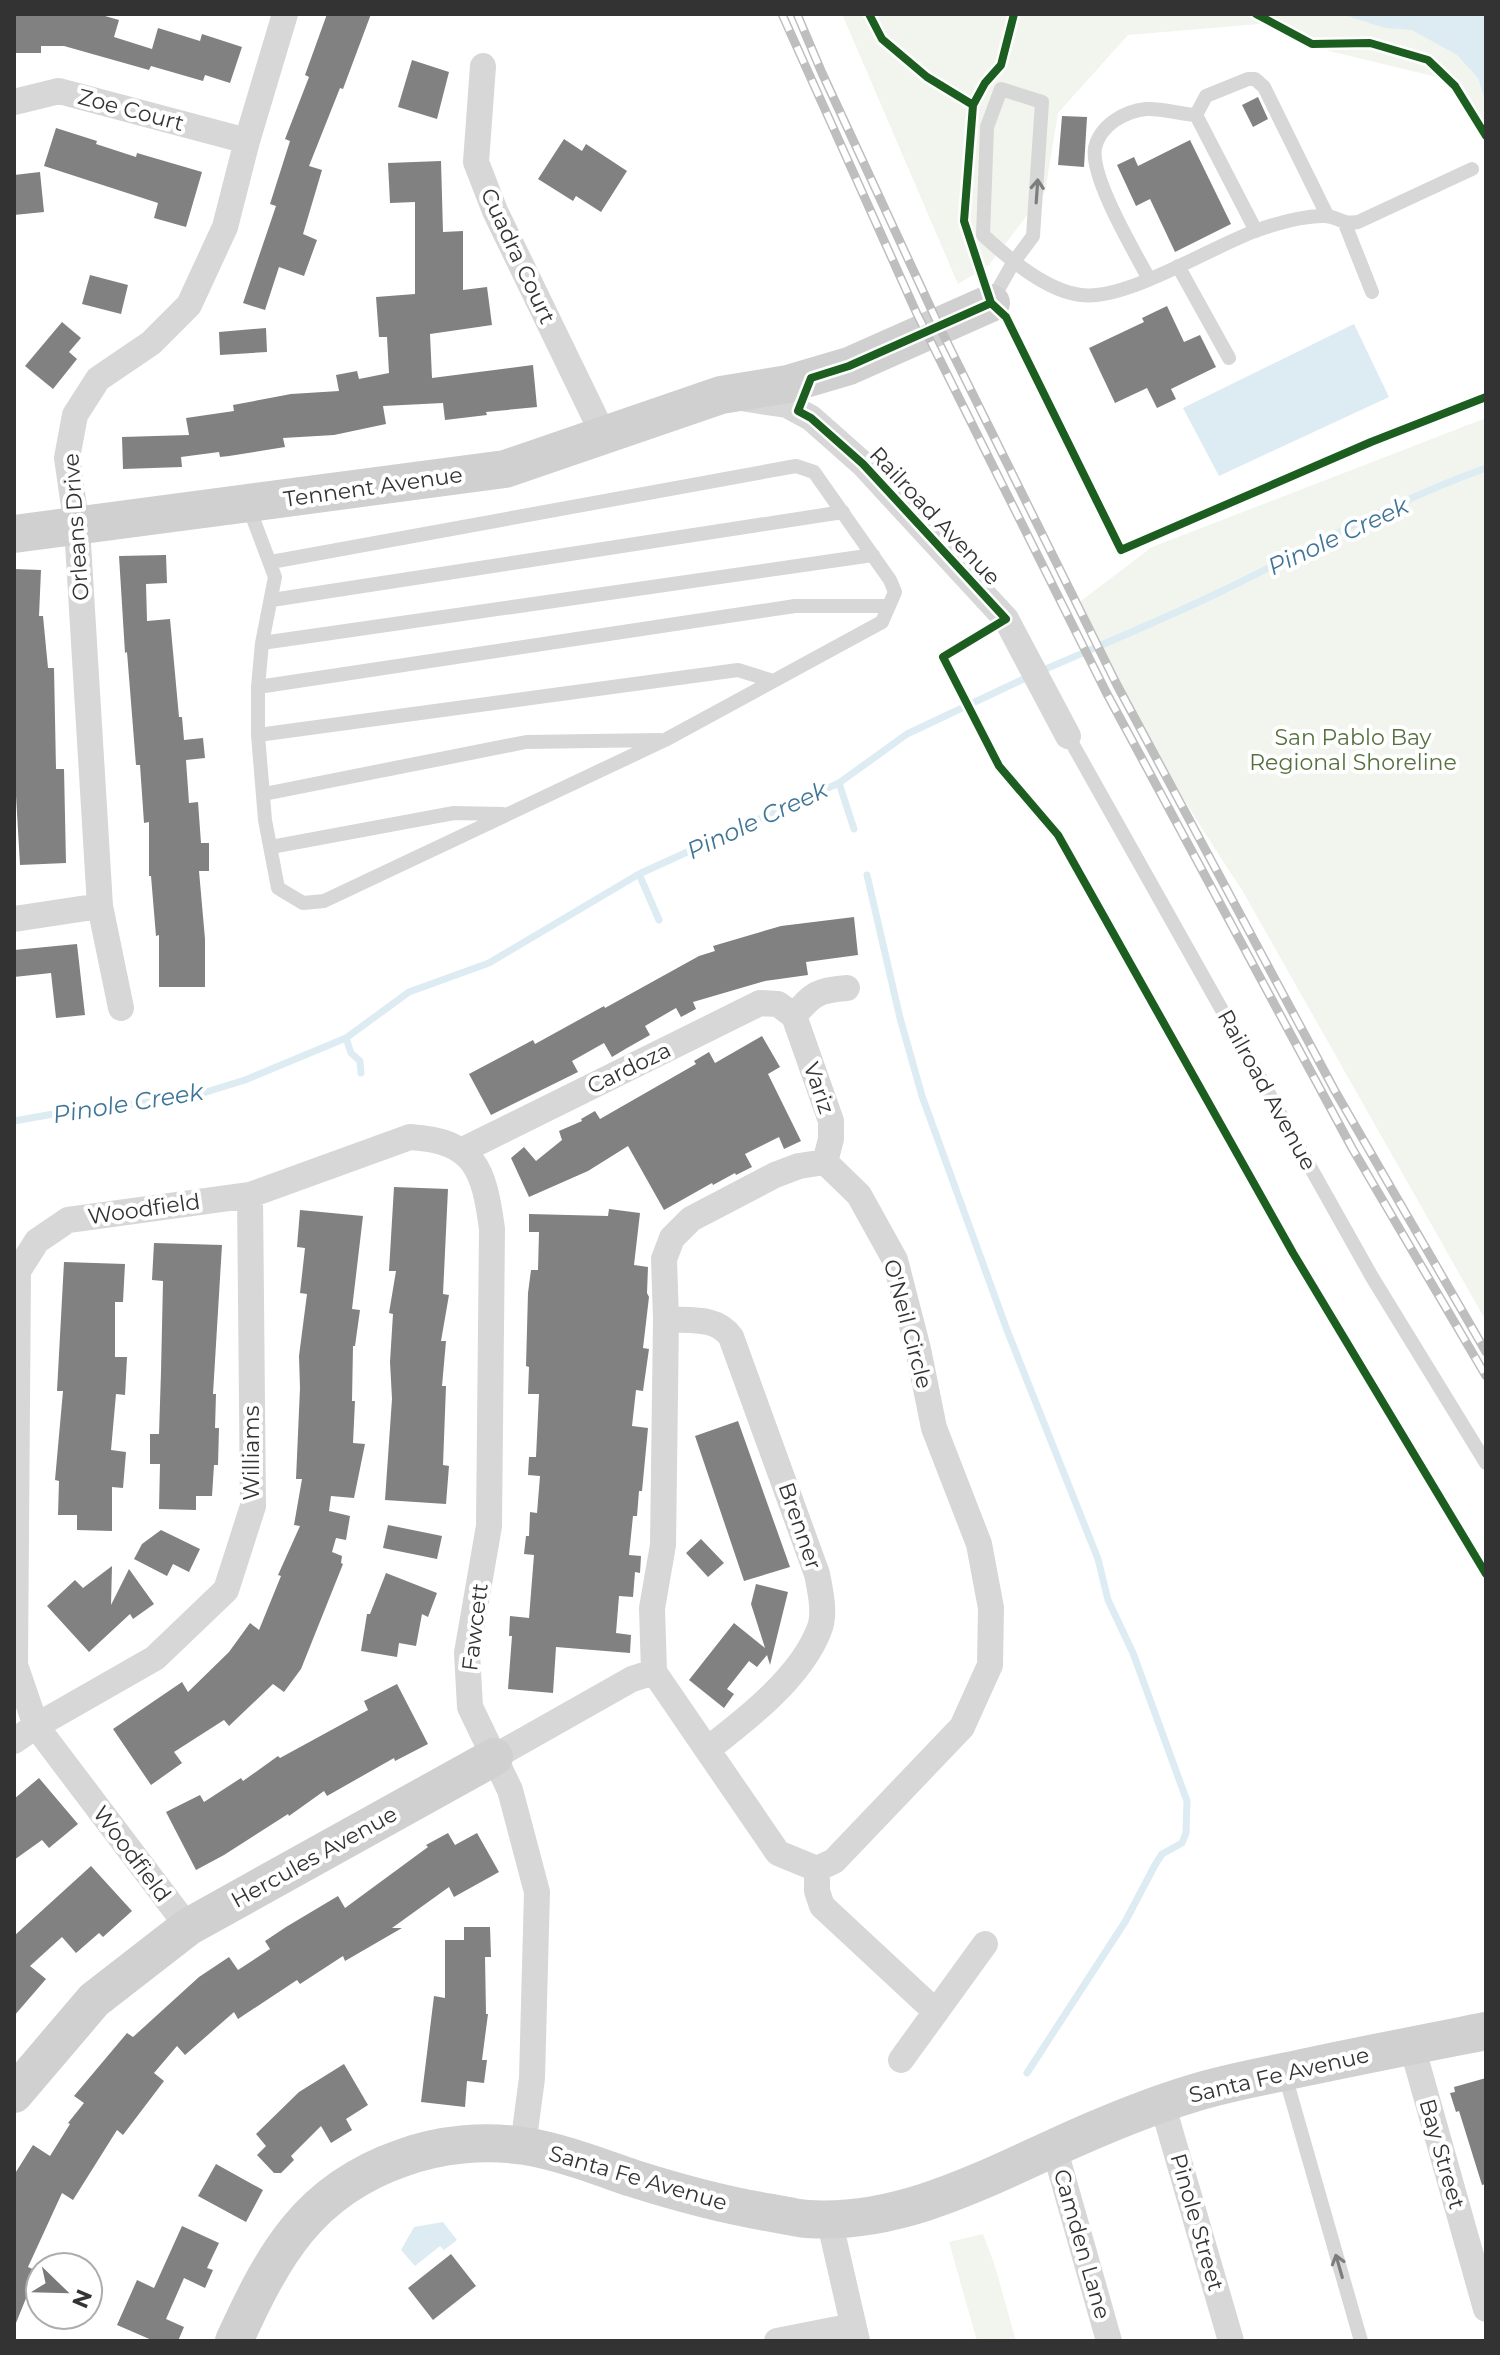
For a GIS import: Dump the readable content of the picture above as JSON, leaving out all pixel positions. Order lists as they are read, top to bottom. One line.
{"streets":{"street":["Zoe Court","Cuadra Court","Tennent Avenue","Railroad Avenue","Orleans Drive","Cardoza","Variz","Woodfield","O'Neil Circle","Williams","Brenner","Fawcett","Hercules Avenue","Santa Fe Avenue","Bay Street","Pinole Street","Camden Lane"]},"crossings":[["Zoe Court","Orleans Drive"],["Cuadra Court","Tennent Avenue"],["Tennent Avenue","Railroad Avenue"],["Tennent Avenue","Orleans Drive"],["Cardoza","Variz"],["Cardoza","Woodfield"],["Cardoza","Fawcett"],["Variz","O'Neil Circle"],["Woodfield","Williams"],["Woodfield","Fawcett"],["Woodfield","Hercules Avenue"],["Fawcett","Hercules Avenue"],["Fawcett","Santa Fe Avenue"],["Santa Fe Avenue","Bay Street"],["Santa Fe Avenue","Pinole Street"],["Santa Fe Avenue","Camden Lane"]],"water":["Pinole Creek"],"parks":["San Pablo Bay Regional Shoreline"],"north":"bottom right"}
